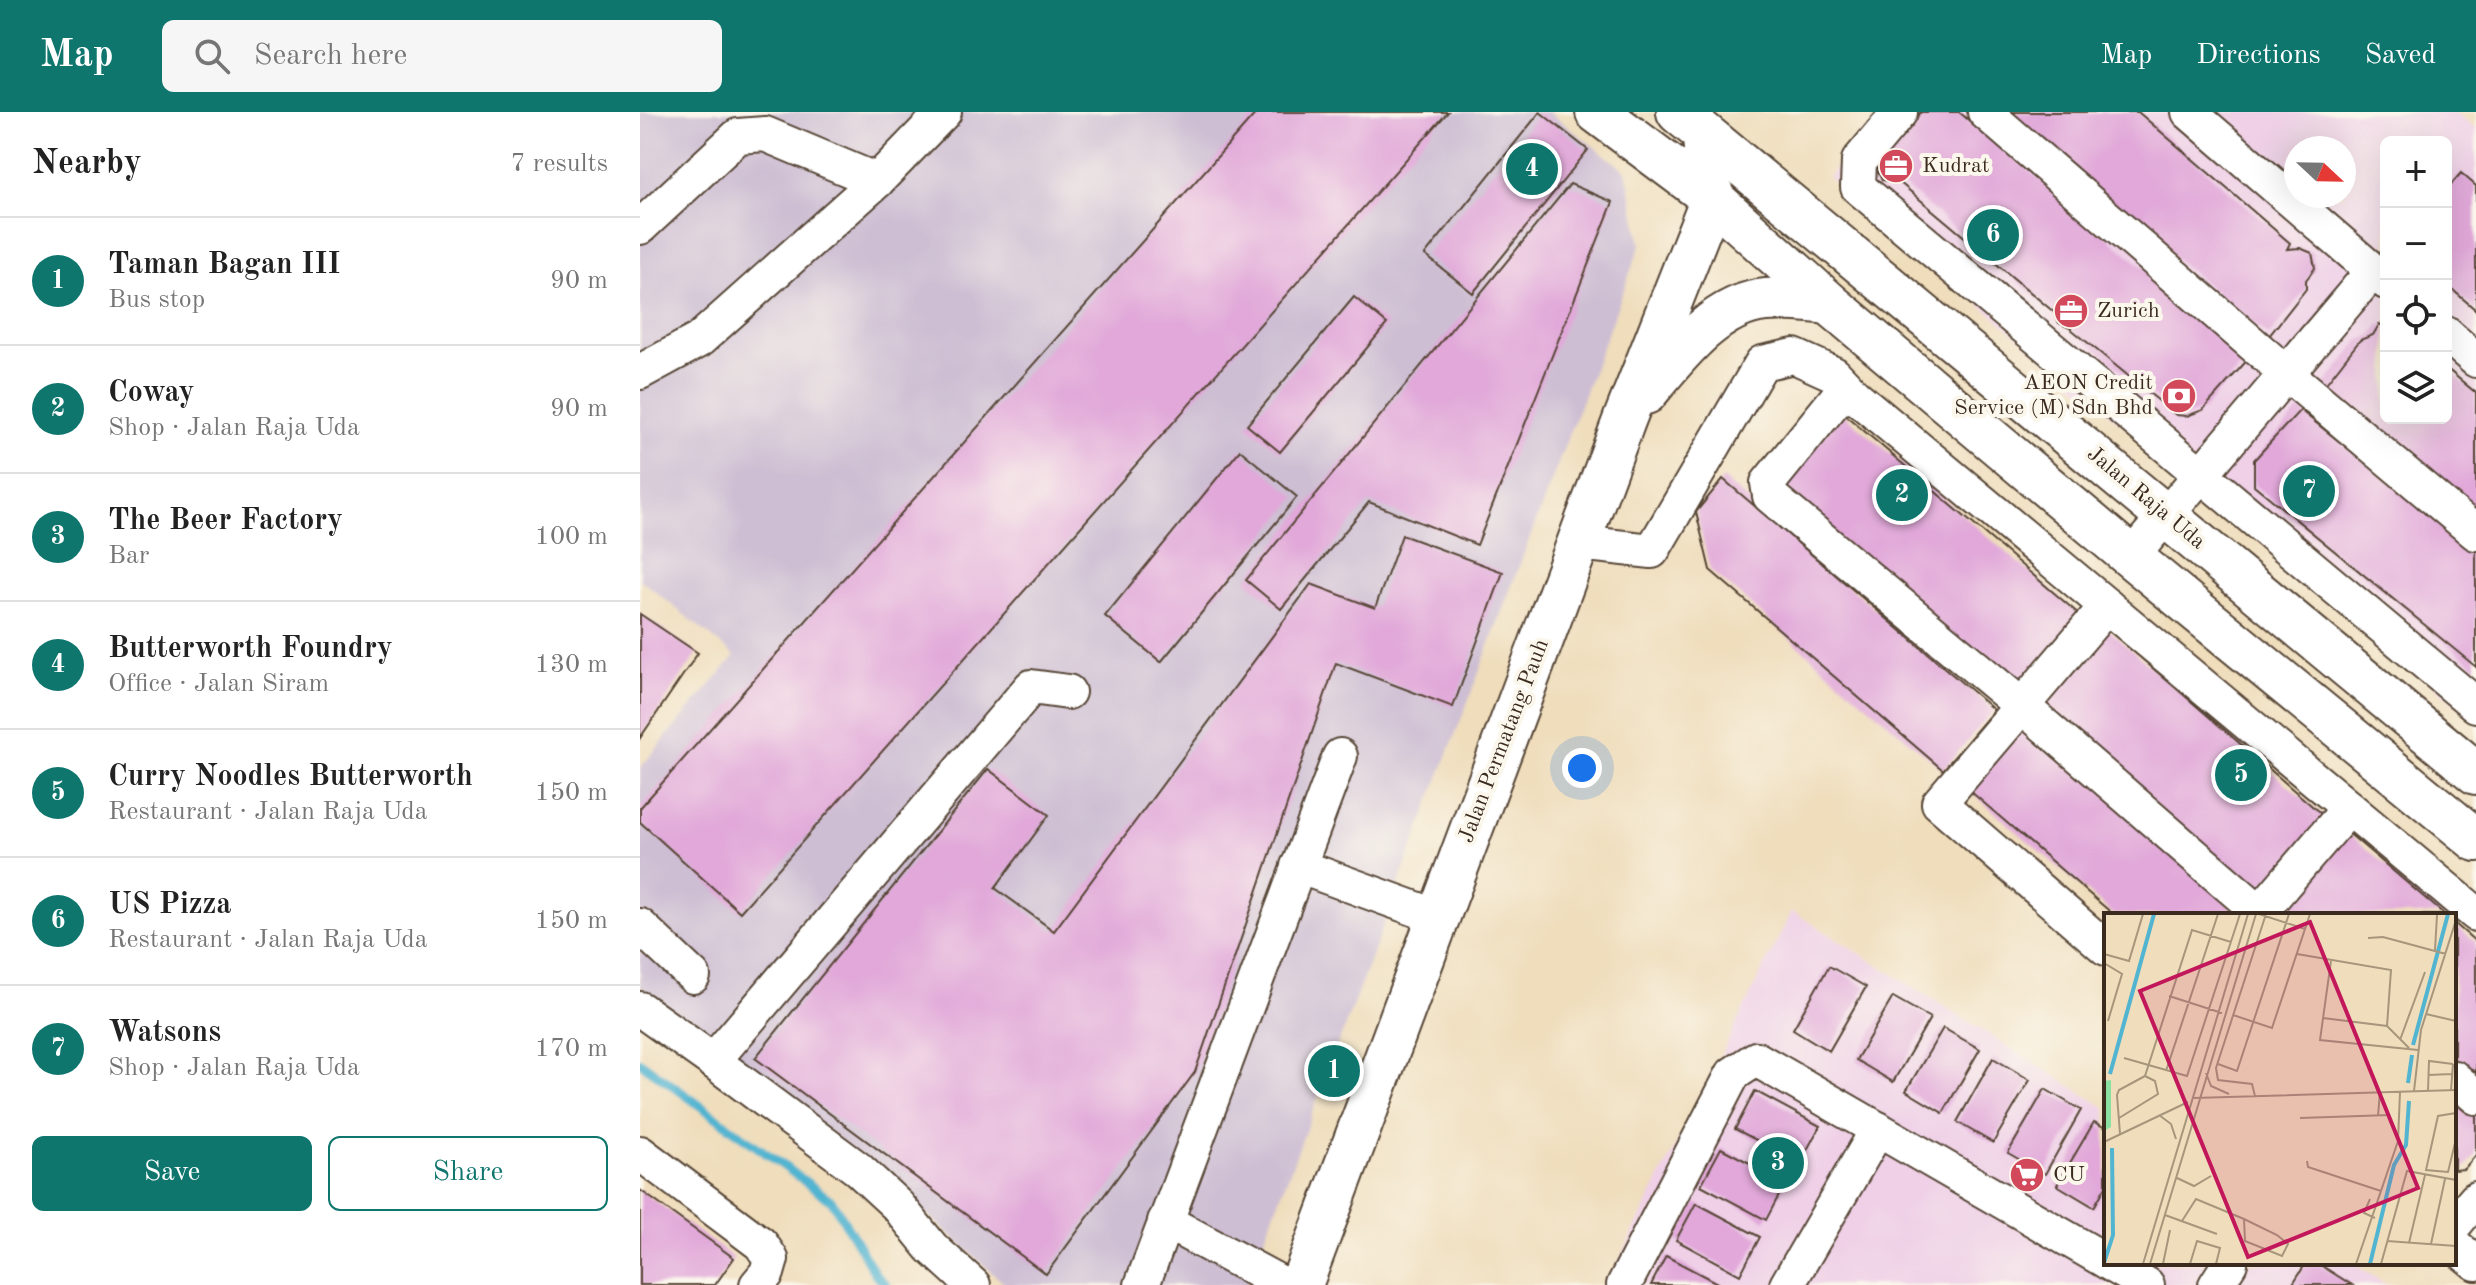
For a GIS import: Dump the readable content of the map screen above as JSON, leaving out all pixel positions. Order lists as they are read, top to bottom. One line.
{"streets":{"main road":["Jalan Raja Uda","Jalan Permatang Pauh"]},"places":{"office":["Kudrat","Zurich"],"bank":["AEON Credit Service (M) Sdn Bhd"],"supermarket":["CU"]},"north":"right","page":{"header":"Map","search":"Search here","nav":["Map","Directions","Saved"],"heading":["Nearby","7 results"],"map_buttons":["+","−"],"pins":["4","6","7","2","5","1","3"],"list":[{"mark":"1","name":"Taman Bagan III","note":"Bus stop","value":"90 m"},{"mark":"2","name":"Coway","note":"Shop · Jalan Raja Uda","value":"90 m"},{"mark":"3","name":"The Beer Factory","note":"Bar","value":"100 m"},{"mark":"4","name":"Butterworth Foundry","note":"Office · Jalan Siram","value":"130 m"},{"mark":"5","name":"Curry Noodles Butterworth","note":"Restaurant · Jalan Raja Uda","value":"150 m"},{"mark":"6","name":"US Pizza","note":"Restaurant · Jalan Raja Uda","value":"150 m"},{"mark":"7","name":"Watsons","note":"Shop · Jalan Raja Uda","value":"170 m"}],"buttons":["Save","Share"]}}
